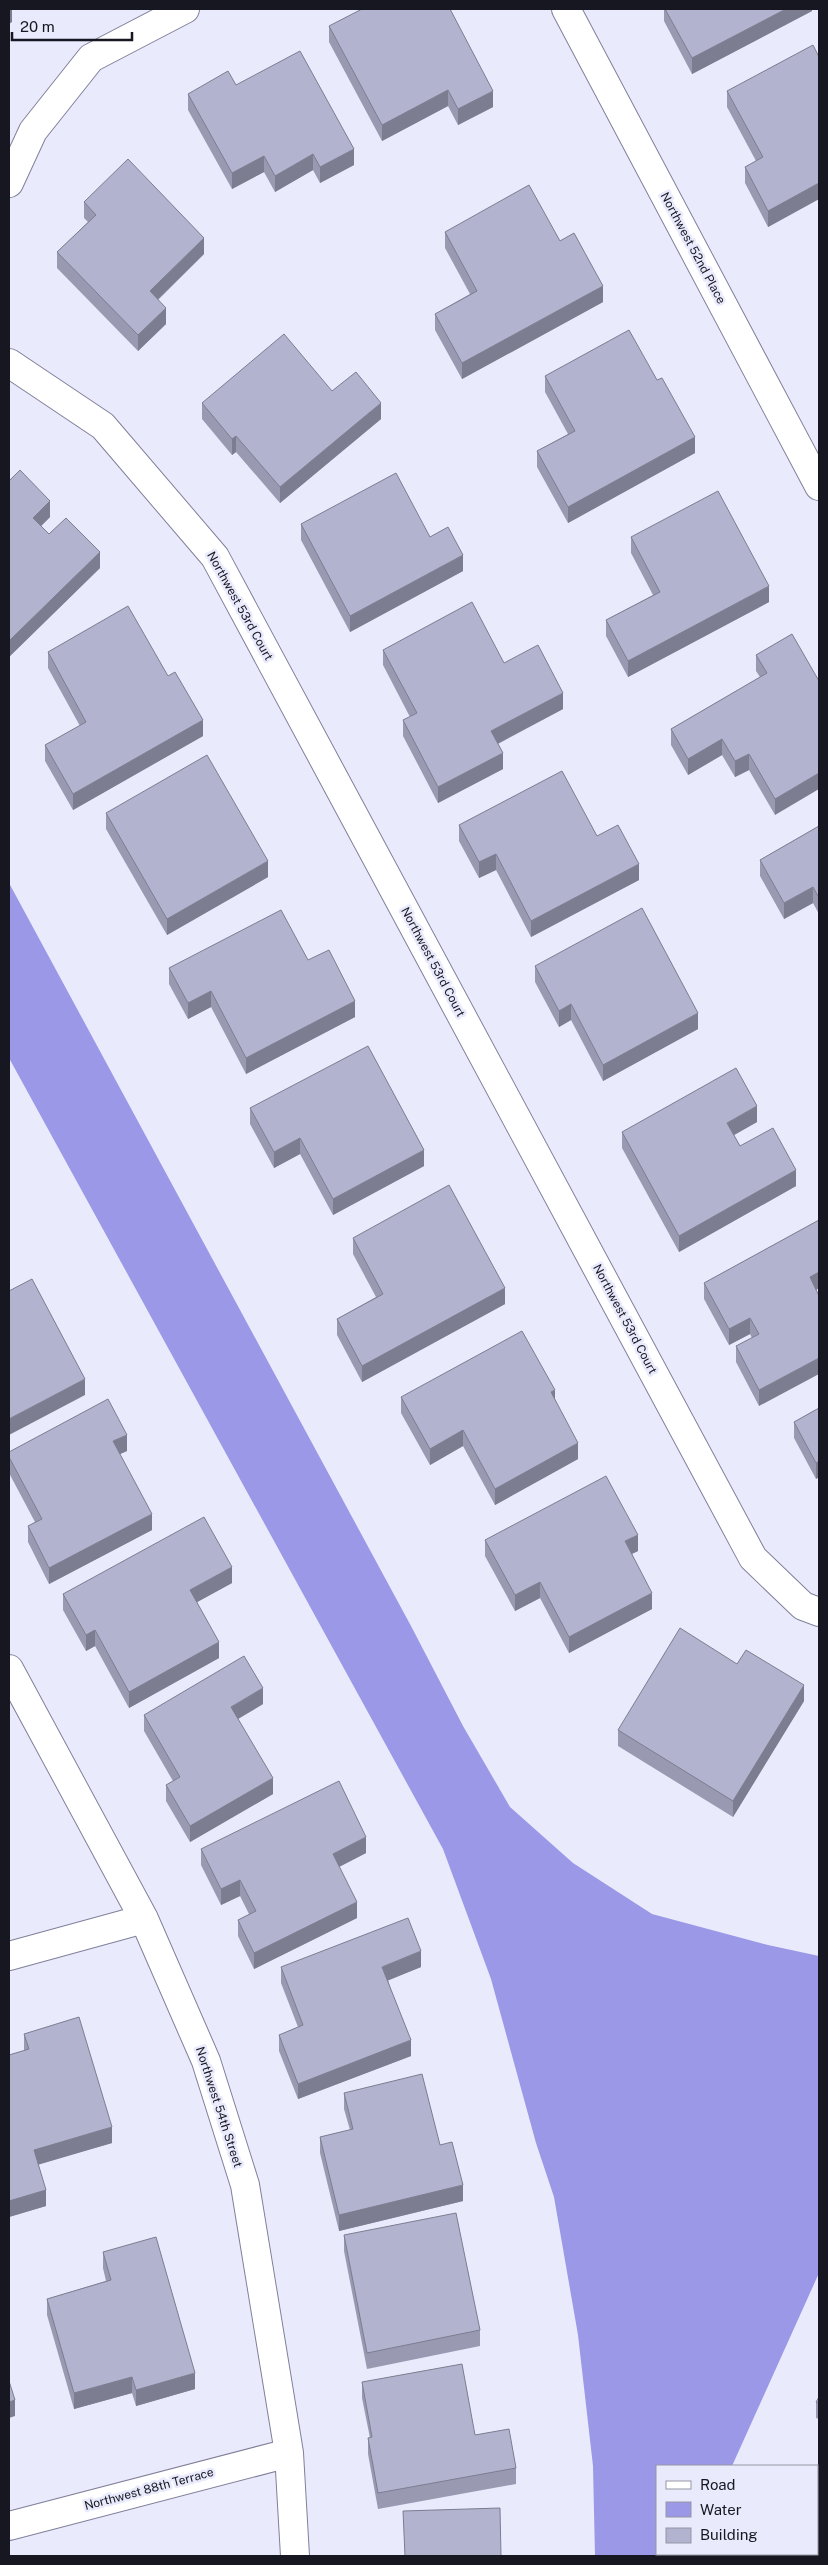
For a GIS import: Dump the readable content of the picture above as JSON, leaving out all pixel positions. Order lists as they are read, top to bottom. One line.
{"streets":{"street":["Northwest 52nd Place","Northwest 53rd Court","Northwest 54th Street","Northwest 88th Terrace"]},"crossings":[["Northwest 54th Street","Northwest 88th Terrace"]],"legend":["Road","Water","Building"],"scale_bar":"20 m"}
